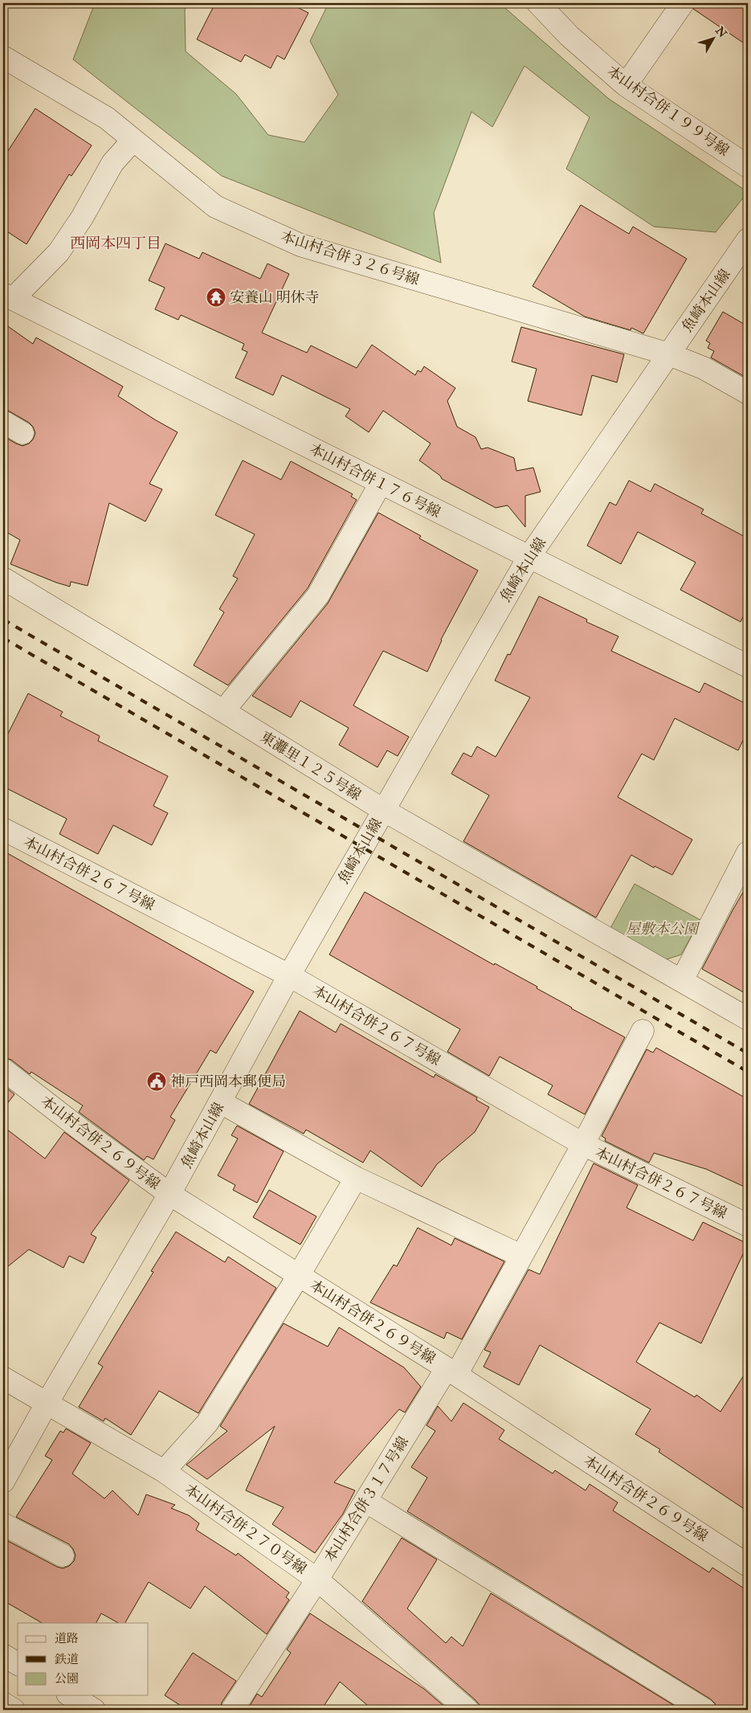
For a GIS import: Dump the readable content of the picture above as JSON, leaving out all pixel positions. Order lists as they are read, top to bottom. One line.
{"streets":{"street":["本山村合併１９９号線","本山村合併３２６号線","魚崎本山線","本山村合併１７６号線","東灘里１２５号線","本山村合併２６７号線","本山村合併２６９号線","本山村合併３１７号線","本山村合併２７０号線"]},"crossings":[["本山村合併３２６号線","魚崎本山線"],["魚崎本山線","本山村合併１７６号線"],["魚崎本山線","東灘里１２５号線"],["魚崎本山線","本山村合併２６７号線"],["魚崎本山線","本山村合併２６９号線"],["魚崎本山線","本山村合併２７０号線"],["本山村合併２６７号線","本山村合併３１７号線"],["本山村合併２６９号線","本山村合併３１７号線"],["本山村合併３１７号線","本山村合併２７０号線"]],"districts":["西岡本四丁目"],"parks":["屋敷本公園"],"places":{"temple":["安養山 明休寺"],"public building":["神戸西岡本郵便局"]},"legend":["道路","鉄道","公園"],"north":"top right"}
